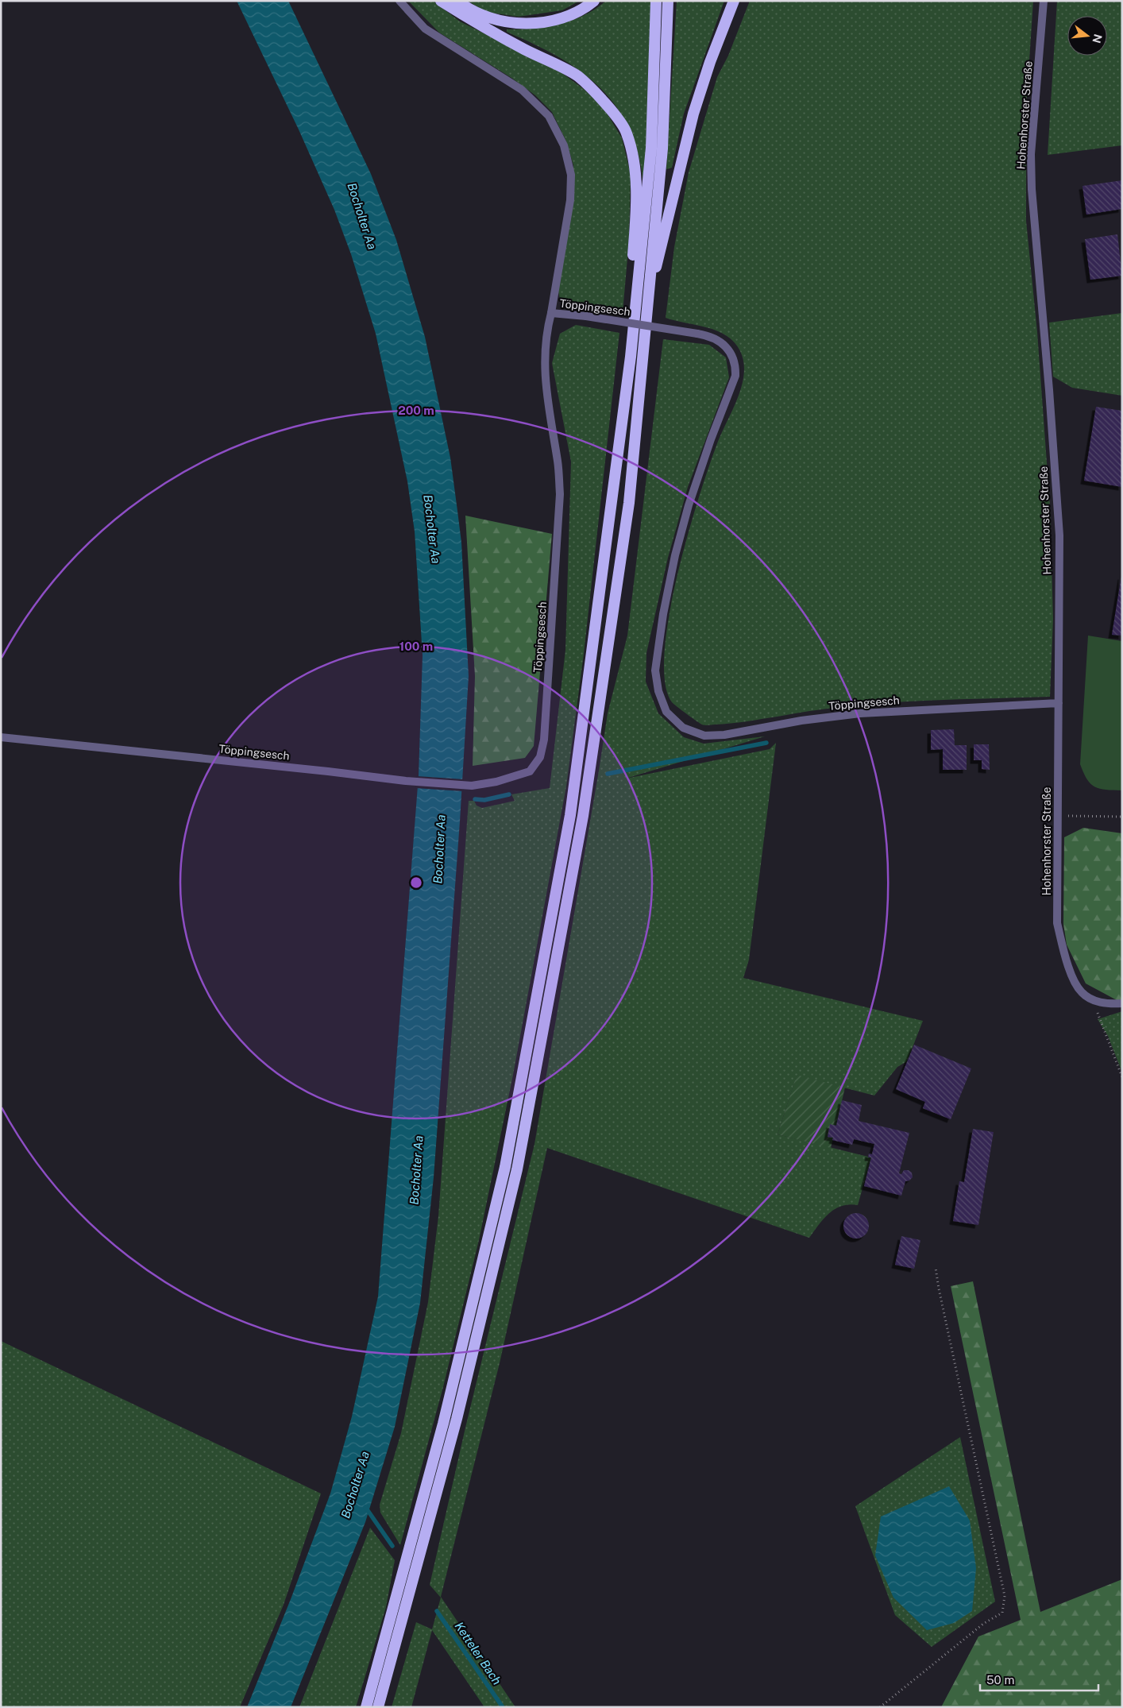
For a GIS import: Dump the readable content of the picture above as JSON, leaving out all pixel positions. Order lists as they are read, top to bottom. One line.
{"streets":{"street":["Hohenhorster Straße","Töppingsesch"]},"crossings":[["Hohenhorster Straße","Töppingsesch"]],"water":["Bocholter Aa","Ketteler Bach"],"scale_bar":"50 m","north":"right","rings":["200 m","100 m"]}
